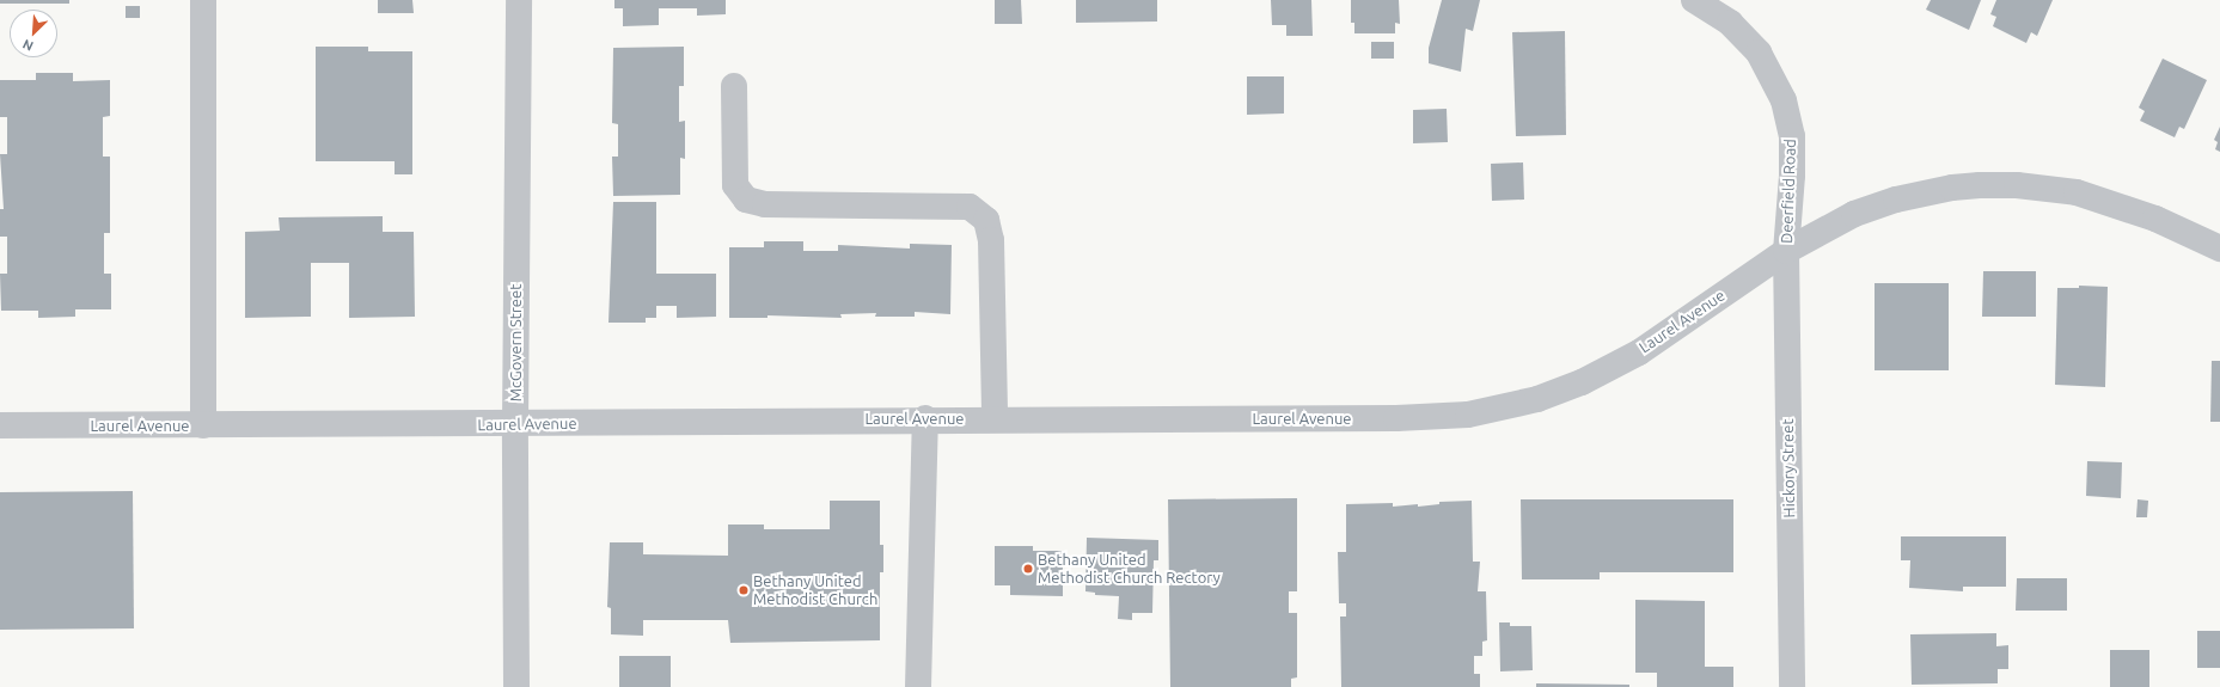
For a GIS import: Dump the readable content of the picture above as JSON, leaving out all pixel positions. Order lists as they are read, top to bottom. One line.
{"streets":{"street":["Deerfield Road","Laurel Avenue","McGovern Street","Hickory Street"]},"crossings":[["Deerfield Road","Laurel Avenue"],["Deerfield Road","Hickory Street"],["Laurel Avenue","McGovern Street"],["Laurel Avenue","Hickory Street"]],"places":["Bethany United Methodist Church Rectory","Bethany United Methodist Church"],"north":"bottom left"}
